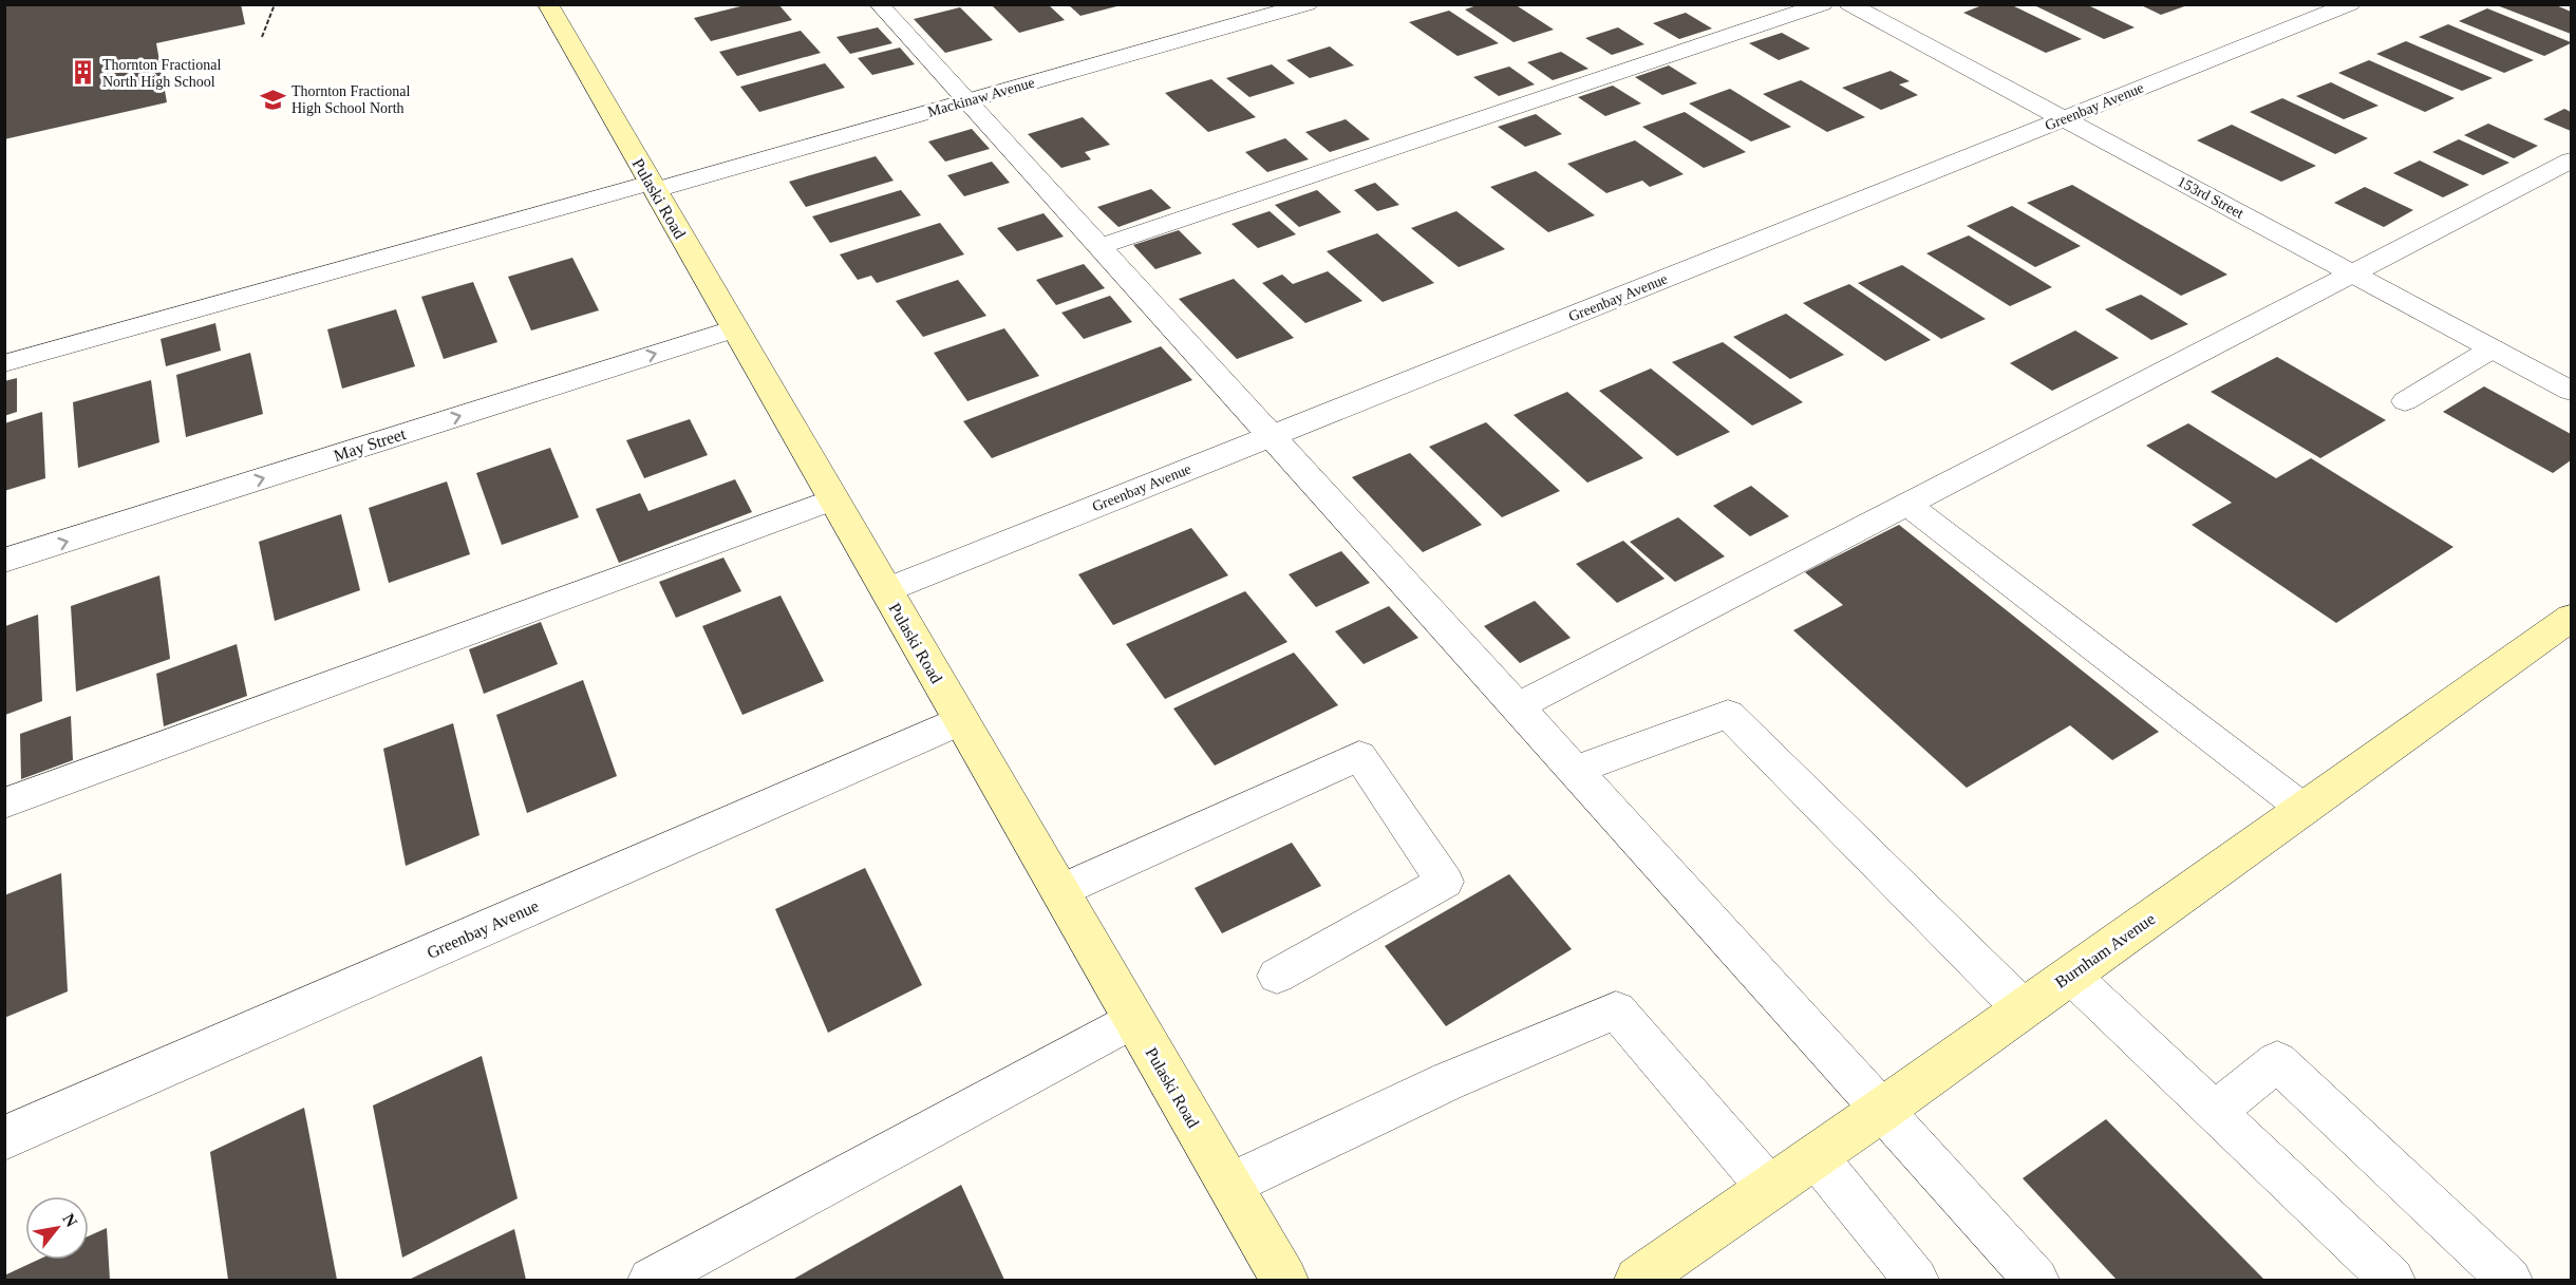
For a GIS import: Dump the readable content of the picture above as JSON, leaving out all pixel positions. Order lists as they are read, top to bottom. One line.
{"streets":{"street":["Mackinaw Avenue","Greenbay Avenue","153rd Street","Pulaski Road","May Street","Burnham Avenue"]},"crossings":[["Mackinaw Avenue","Pulaski Road"],["Greenbay Avenue","153rd Street"],["Greenbay Avenue","Pulaski Road"],["Pulaski Road","May Street"]],"one_way":["May Street"],"places":{"building":["Thornton Fractional North High School"],"school or university":["Thornton Fractional High School North"]},"north":"top right"}
